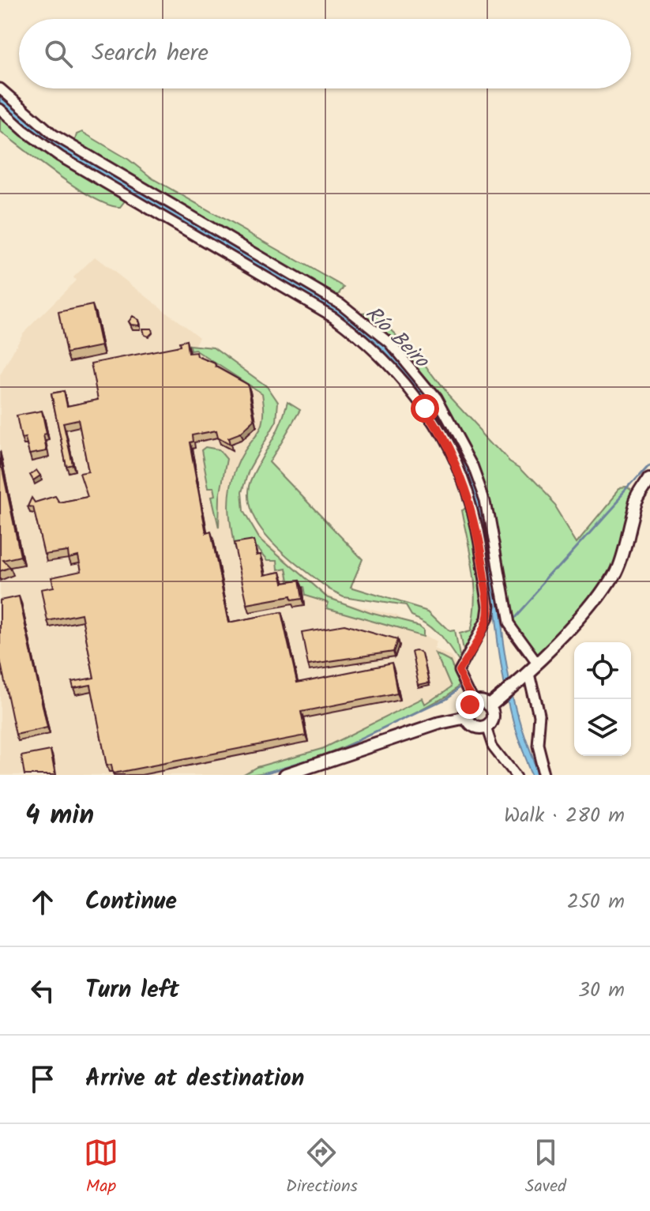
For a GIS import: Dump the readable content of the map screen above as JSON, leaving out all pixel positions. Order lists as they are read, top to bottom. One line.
{"water":["Río Beiro"],"page":{"search":"Search here","heading":["4 min","Walk · 280 m"],"list":[["Continue","250 m"],["Turn left","30 m"],"Arrive at destination"],"nav":["Map","Directions","Saved"]}}
